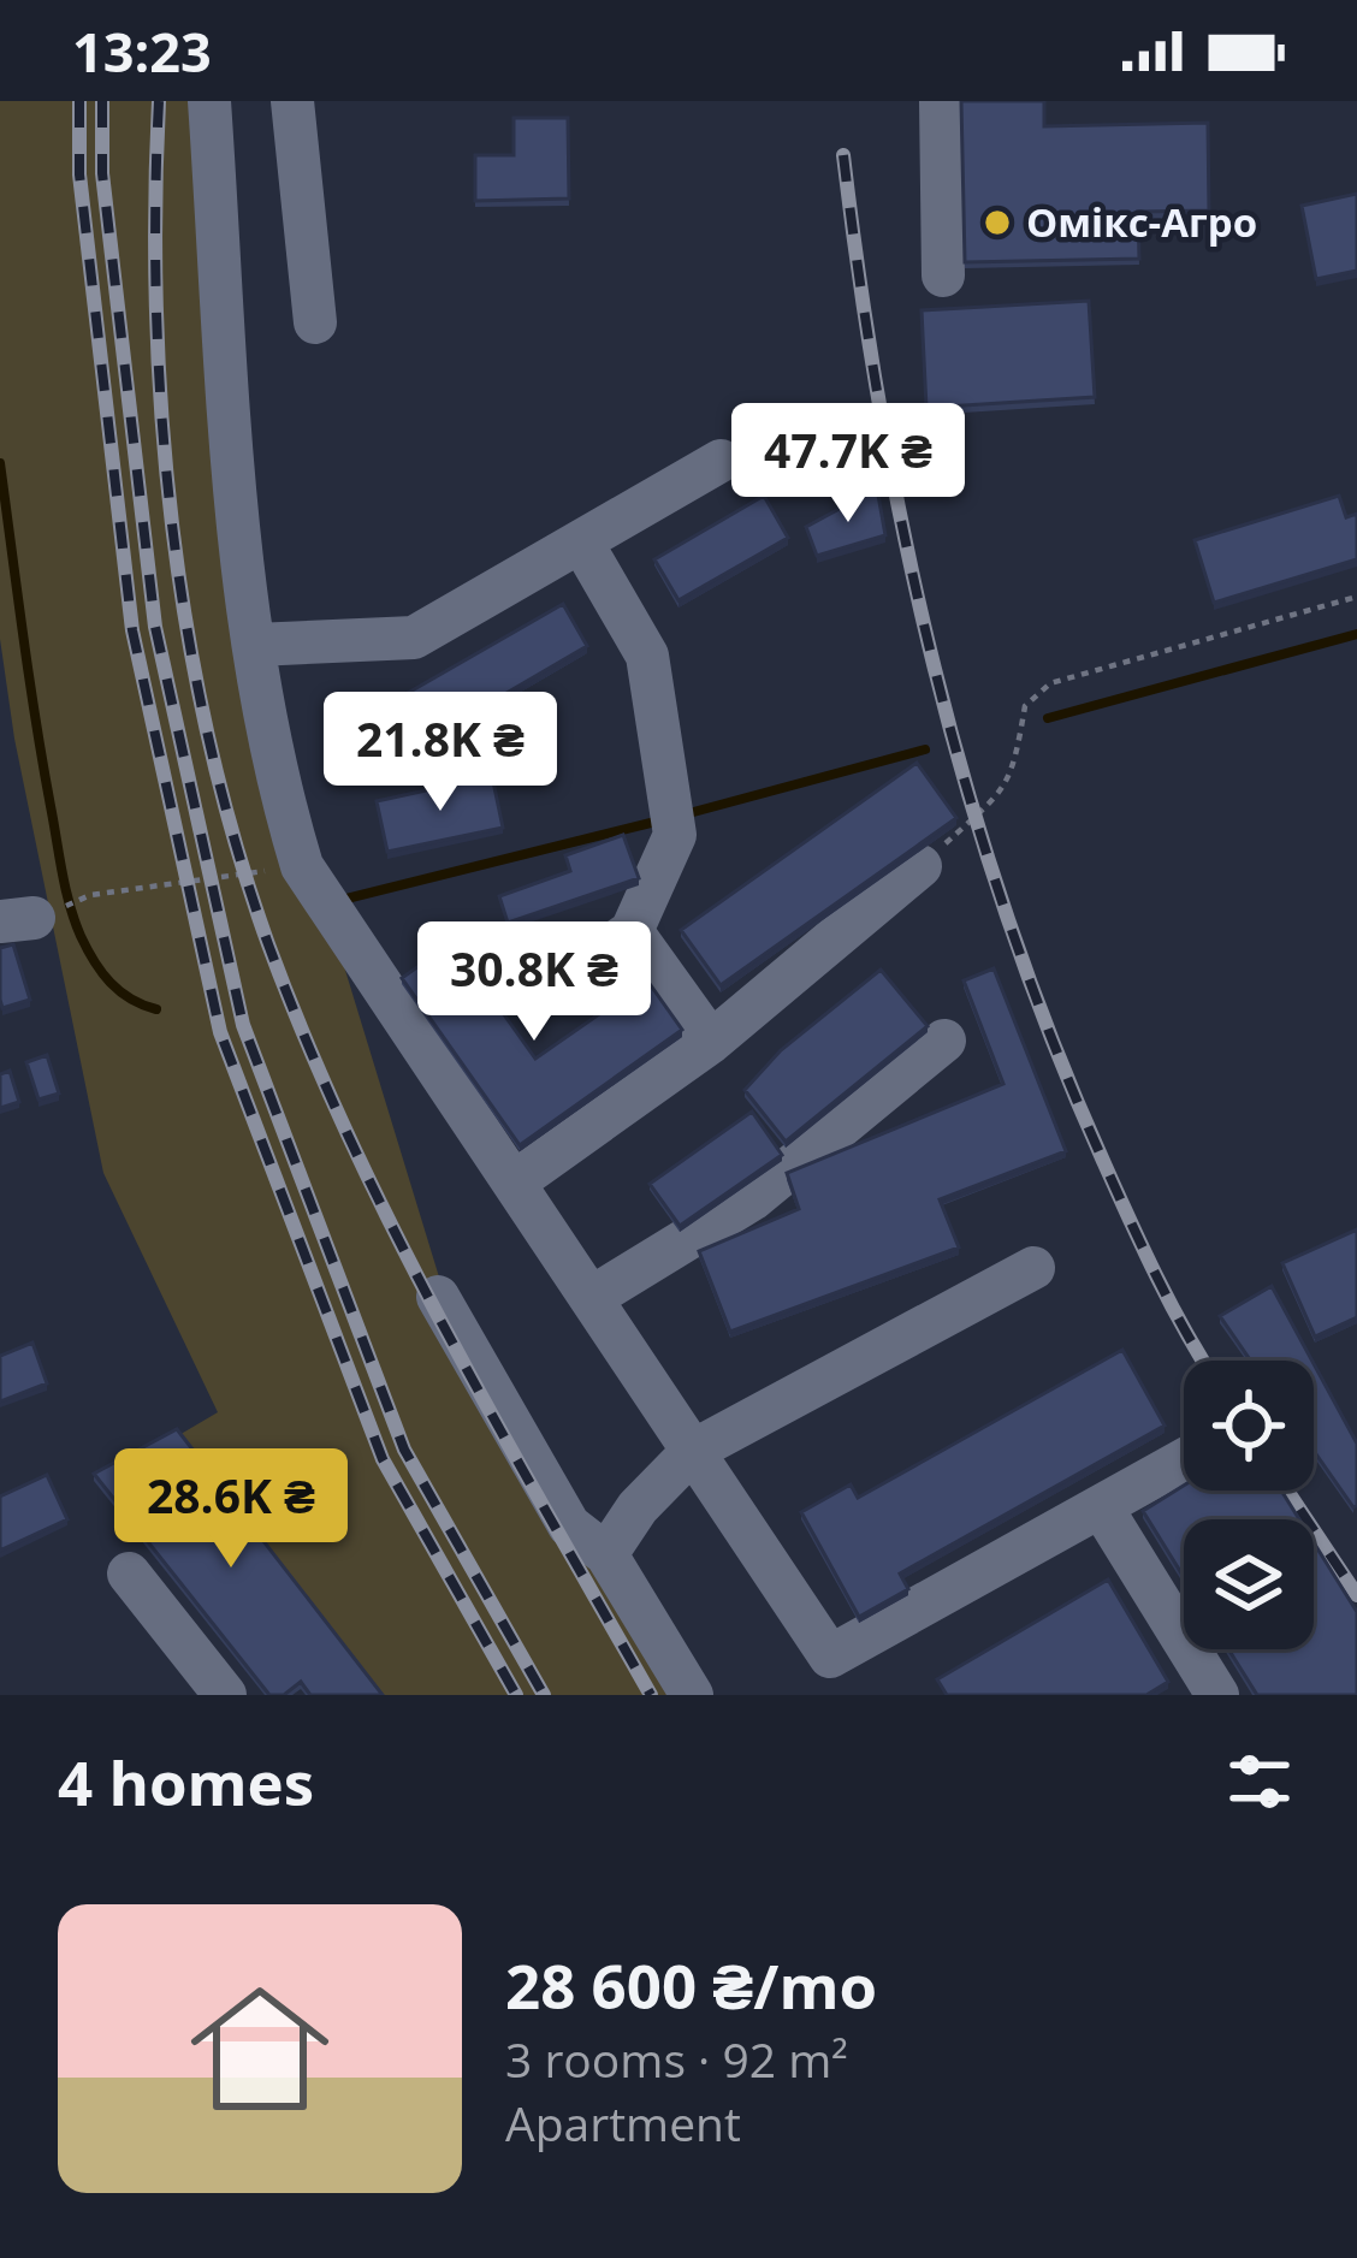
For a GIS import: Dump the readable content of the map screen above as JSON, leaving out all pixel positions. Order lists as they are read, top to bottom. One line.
{"places":["Омiкс-Агро"],"page":{"status":"13:23","price":["47.7K ₴","21.8K ₴","30.8K ₴","28.6K ₴"],"heading":"4 homes","list":[{"name":"28 600 ₴/mo","note":"3 rooms · 92 m² · Apartment"}]}}
